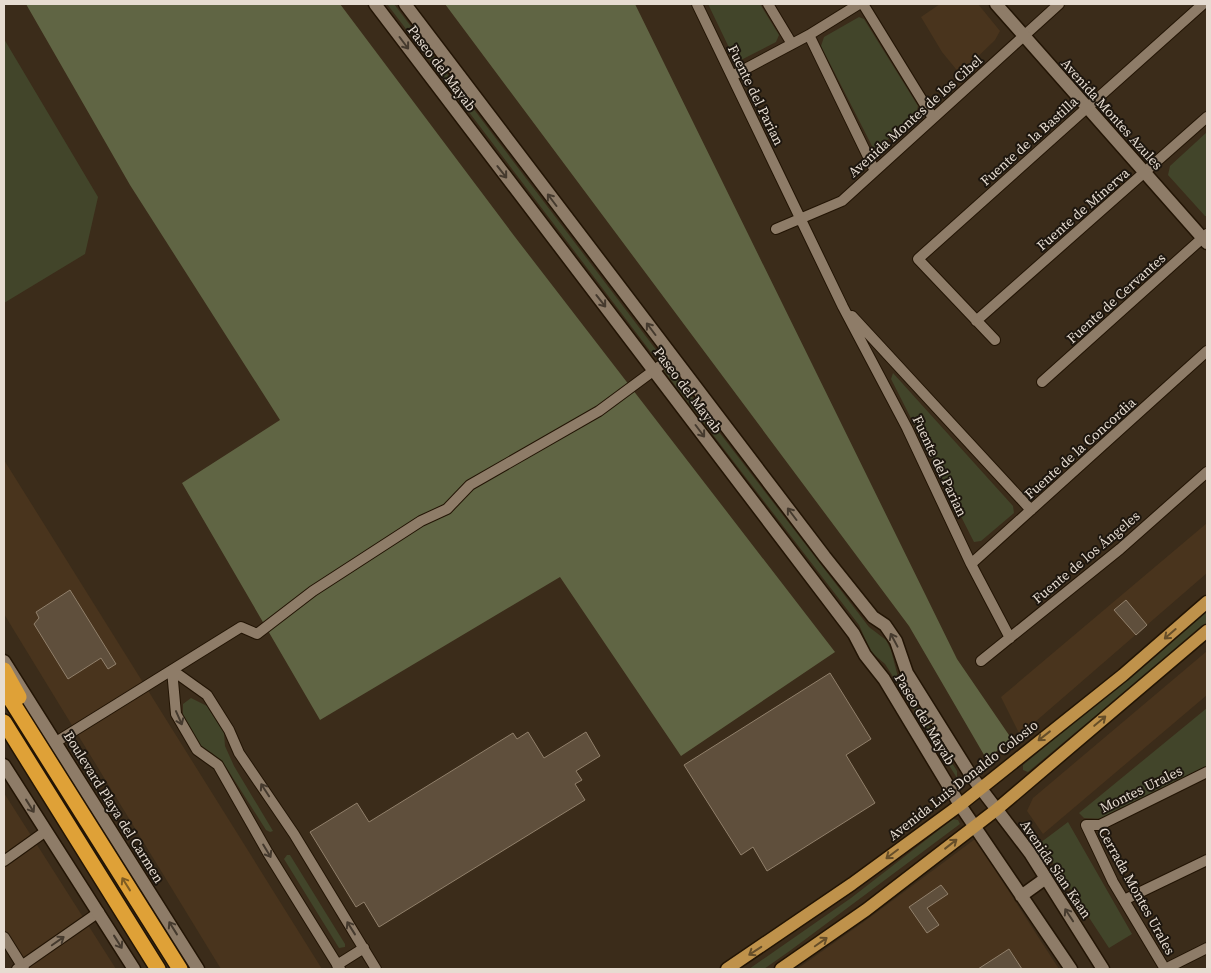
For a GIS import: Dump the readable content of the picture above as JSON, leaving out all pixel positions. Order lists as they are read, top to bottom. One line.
{"streets":{"main road":["Paseo del Mayab","Avenida Montes Azules","Avenida Luis Donaldo Colosio","Boulevard Playa del Carmen","Avenida Sian Kaan"],"street":["Fuente del Parian","Avenida Montes de los Cibel","Fuente de la Bastilla","Fuente de Minerva","Fuente de Cervantes","Fuente de la Concordia","Fuente de los Ángeles","Montes Urales","Cerrada Montes Urales"]},"crossings":[["Paseo del Mayab","Avenida Luis Donaldo Colosio"],["Paseo del Mayab","Avenida Sian Kaan"],["Fuente del Parian","Avenida Montes de los Cibel"],["Fuente del Parian","Fuente de la Concordia"],["Fuente del Parian","Fuente de los Ángeles"],["Avenida Montes Azules","Avenida Montes de los Cibel"],["Avenida Montes Azules","Fuente de la Bastilla"],["Avenida Montes Azules","Fuente de Minerva"],["Avenida Montes Azules","Fuente de Cervantes"],["Fuente de la Bastilla","Fuente de Minerva"],["Avenida Luis Donaldo Colosio","Avenida Sian Kaan"],["Montes Urales","Cerrada Montes Urales"]]}
